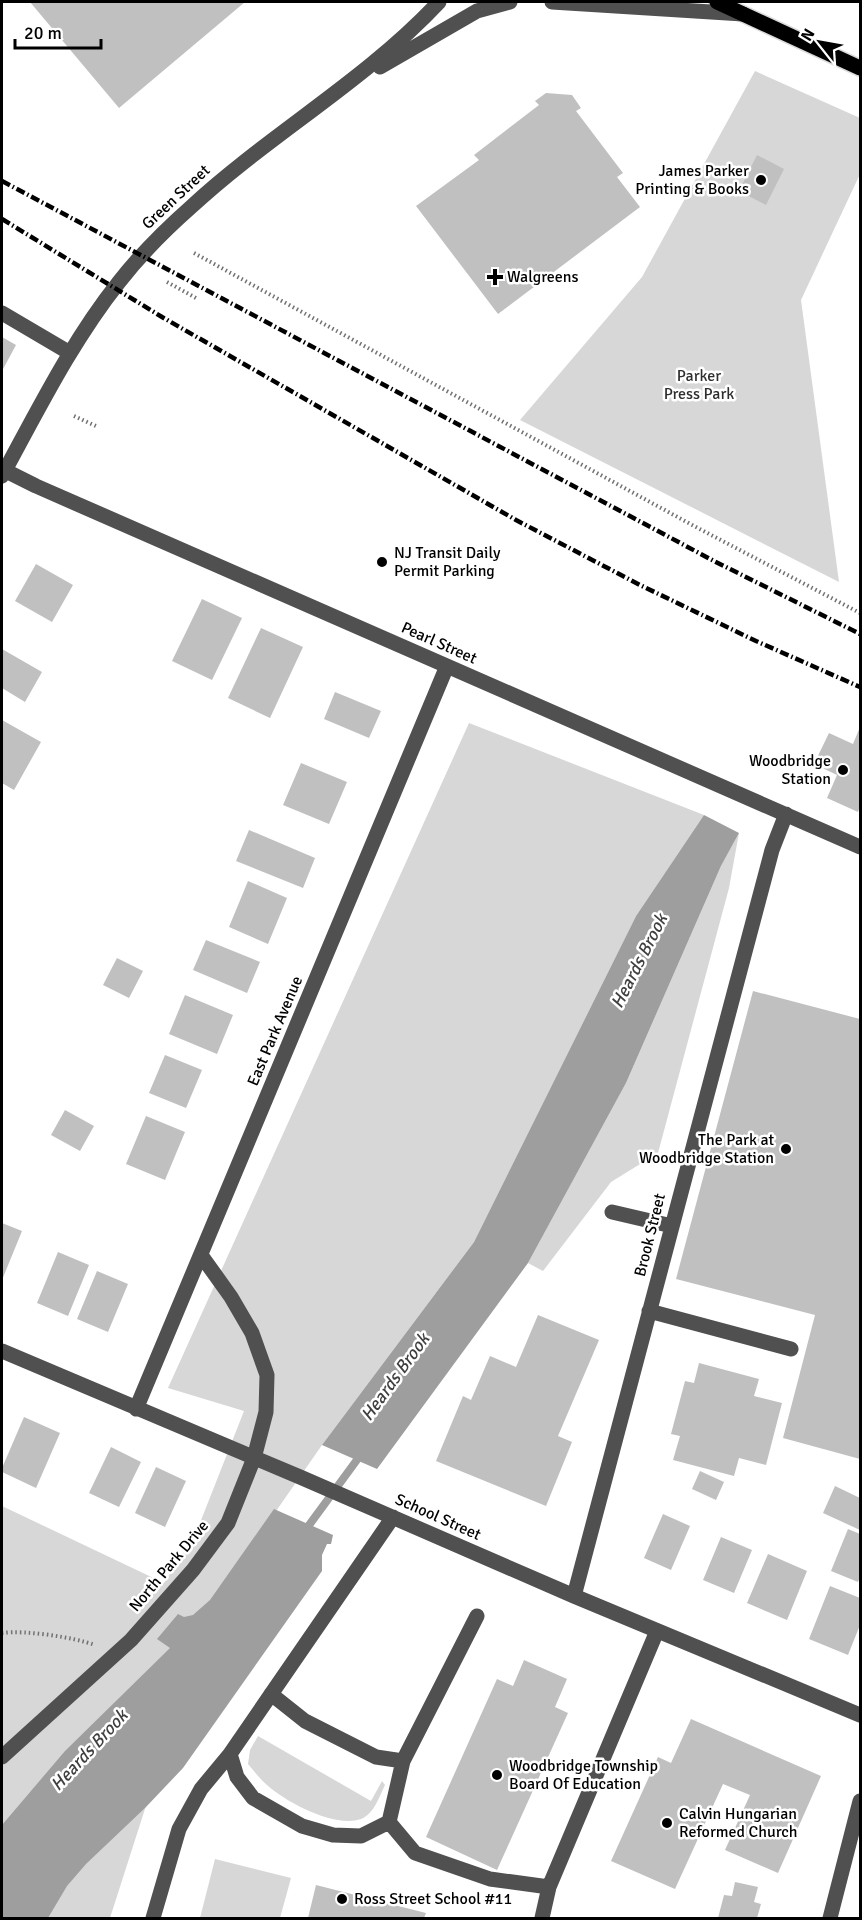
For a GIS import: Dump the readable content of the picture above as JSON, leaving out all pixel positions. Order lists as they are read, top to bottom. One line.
{"streets":{"street":["Green Street","Pearl Street","East Park Avenue","Brook Street","School Street","North Park Drive"]},"crossings":[["Green Street","Pearl Street"],["Pearl Street","East Park Avenue"],["Pearl Street","Brook Street"],["East Park Avenue","School Street"],["East Park Avenue","North Park Drive"],["Brook Street","School Street"],["School Street","North Park Drive"]],"water":["Heards Brook"],"parks":["Parker Press Park"],"places":{"other":["James Parker Printing & Books","NJ Transit Daily Permit Parking","Woodbridge Station","The Park at Woodbridge Station","Woodbridge Township Board Of Education","Calvin Hungarian Reformed Church","Ross Street School #11"],"health":["Walgreens"]},"scale_bar":"20 m","north":"top left"}
